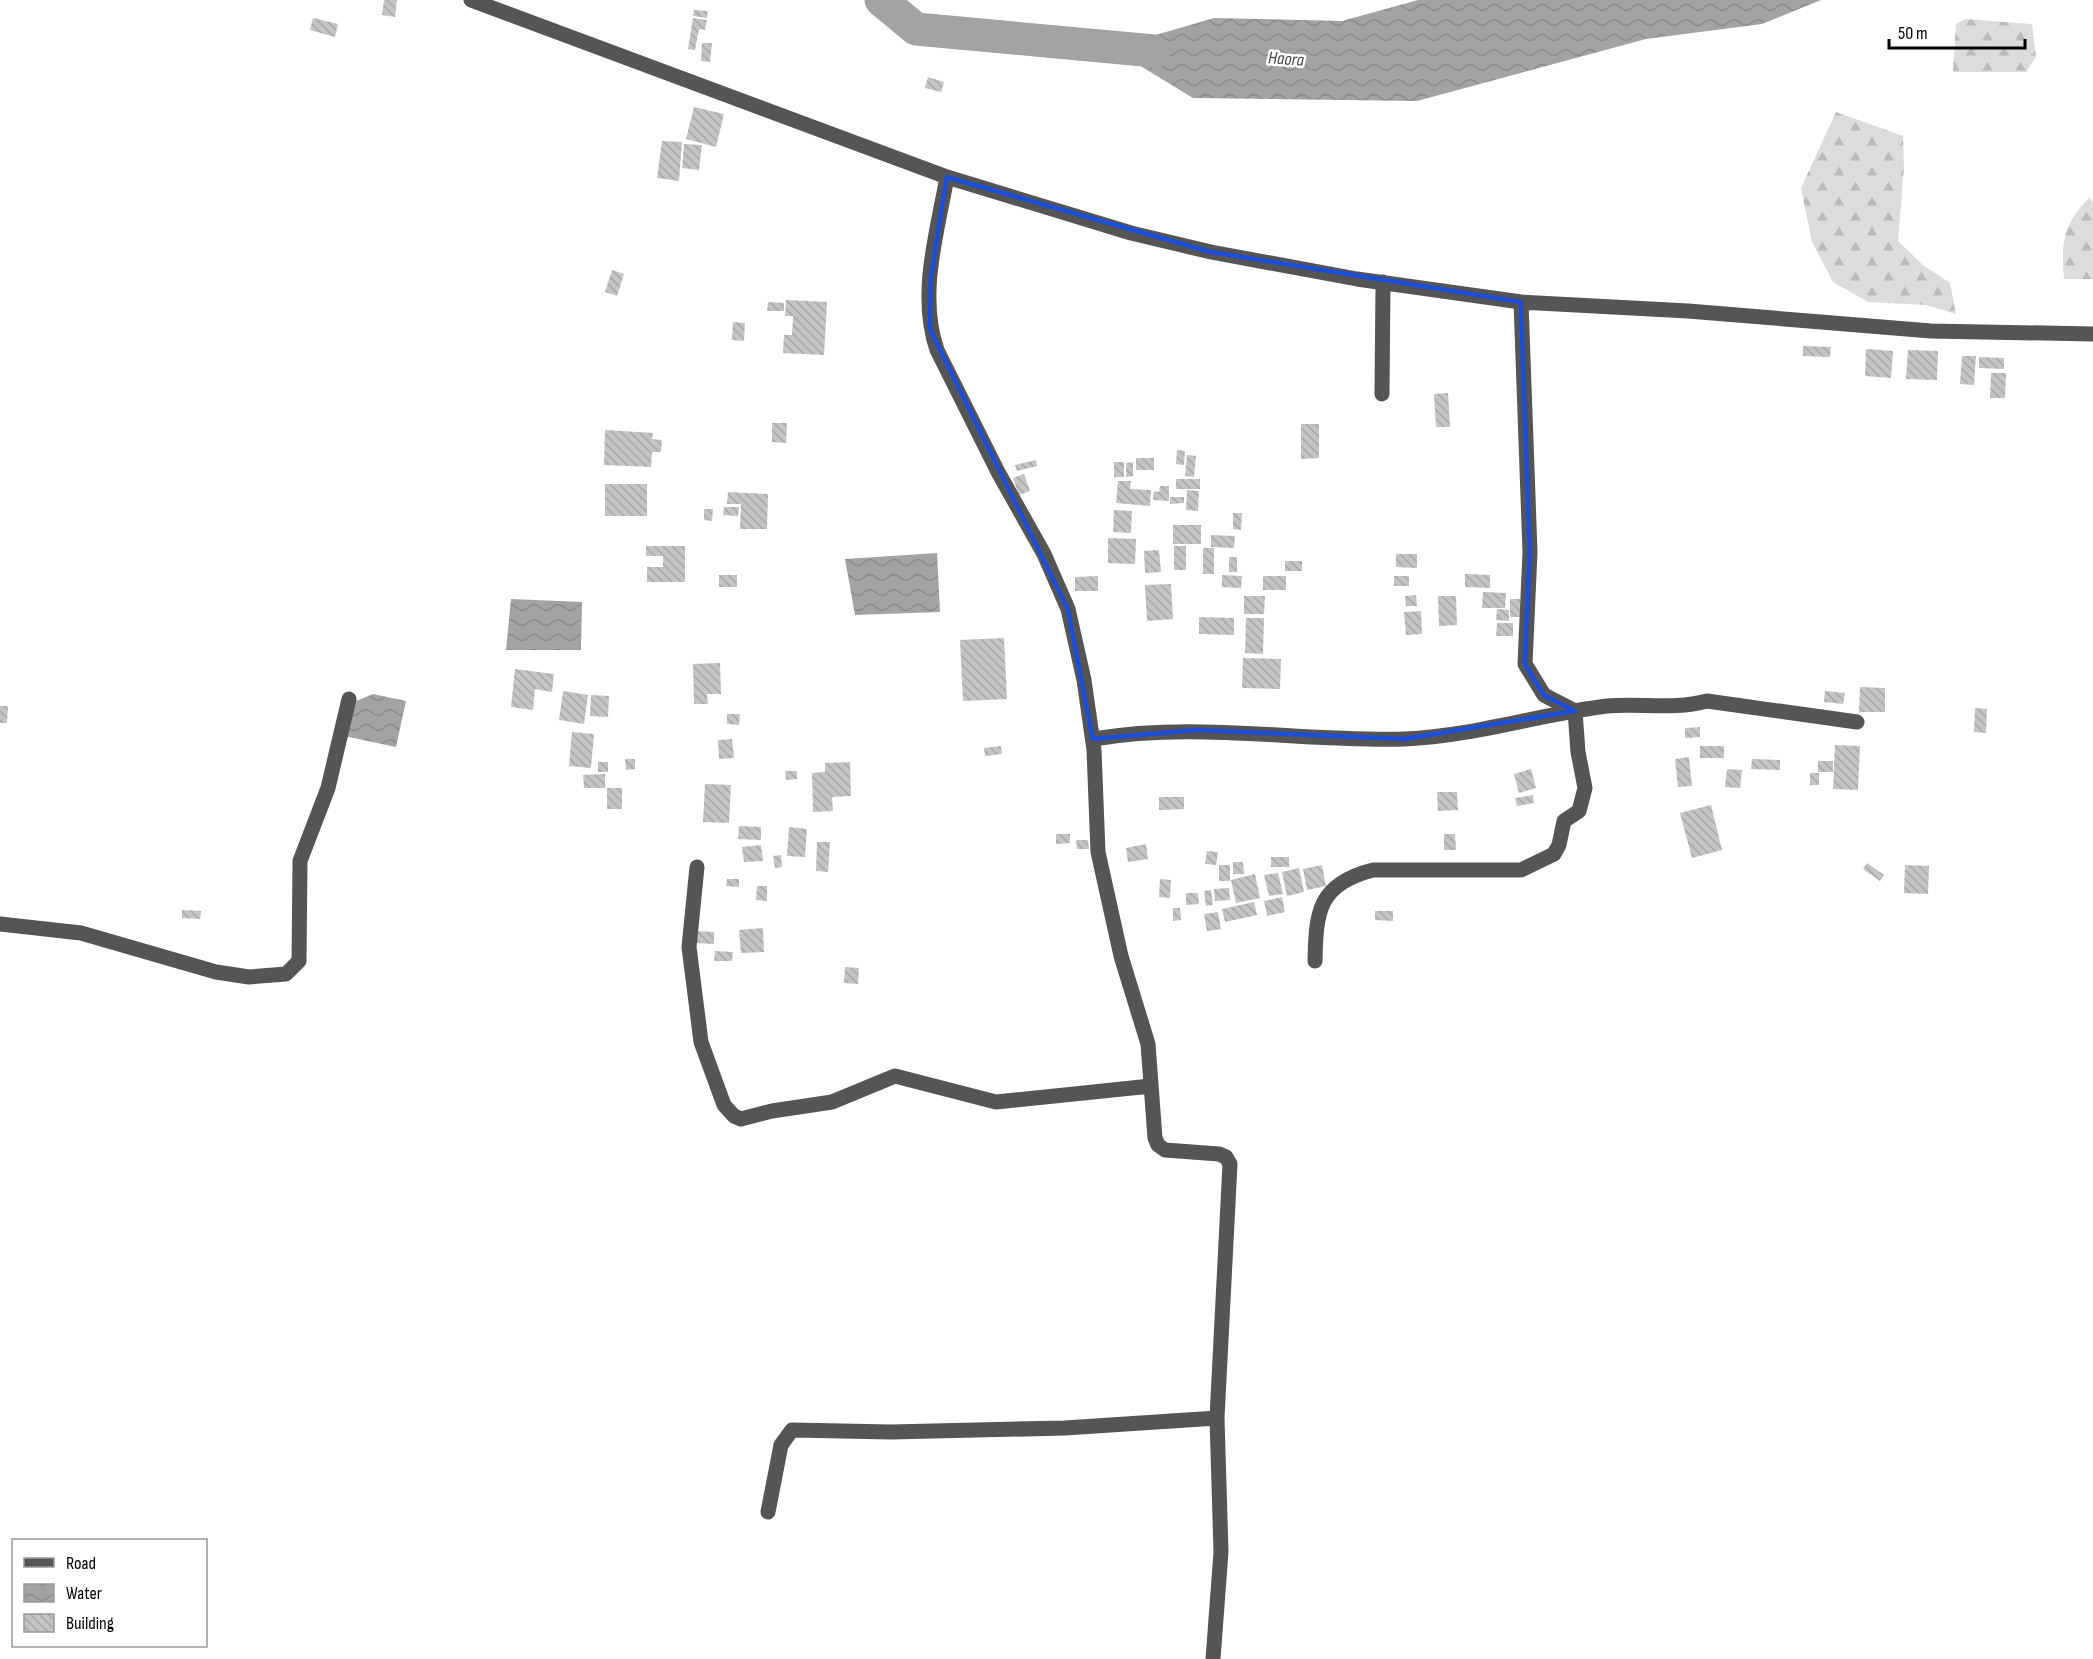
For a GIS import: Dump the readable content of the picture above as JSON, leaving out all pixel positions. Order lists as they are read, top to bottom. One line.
{"water":["Haora"],"legend":["Road","Water","Building"],"scale_bar":"50 m"}
